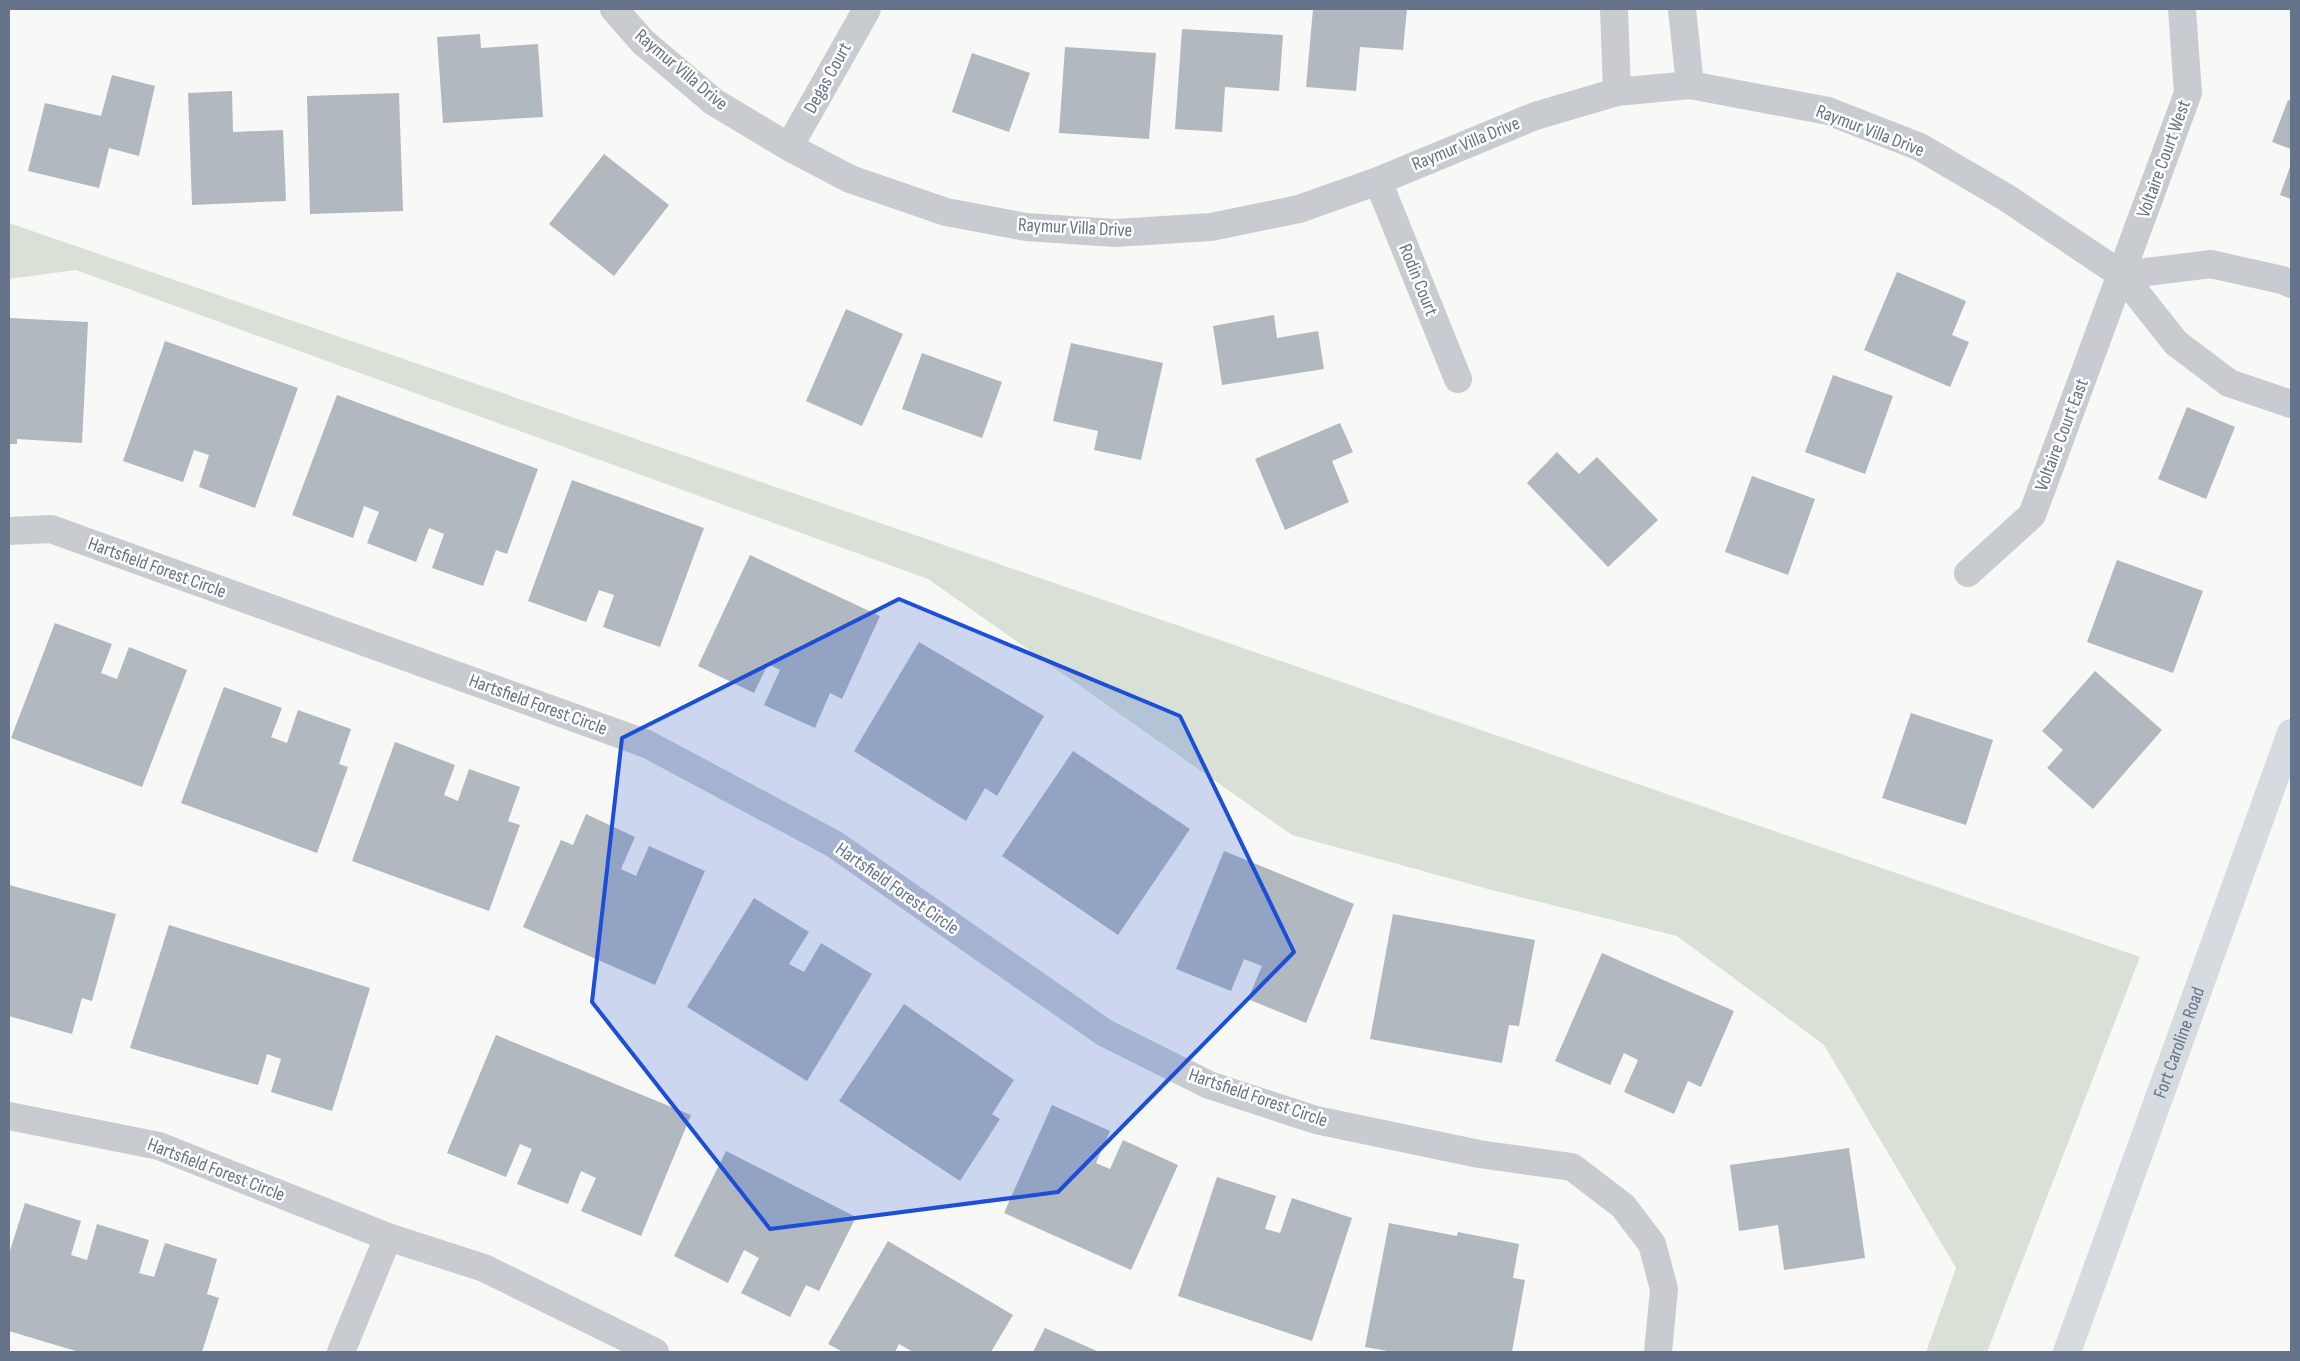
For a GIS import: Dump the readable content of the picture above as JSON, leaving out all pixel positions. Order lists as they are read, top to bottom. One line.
{"streets":{"street":["Raymur Villa Drive","Degas Court","Voltaire Court West","Rodin Court","Voltaire Court East","Hartsfield Forest Circle","Fort Caroline Road"]},"crossings":[["Raymur Villa Drive","Degas Court"],["Raymur Villa Drive","Voltaire Court West"],["Raymur Villa Drive","Rodin Court"],["Raymur Villa Drive","Voltaire Court East"],["Voltaire Court West","Voltaire Court East"]]}
